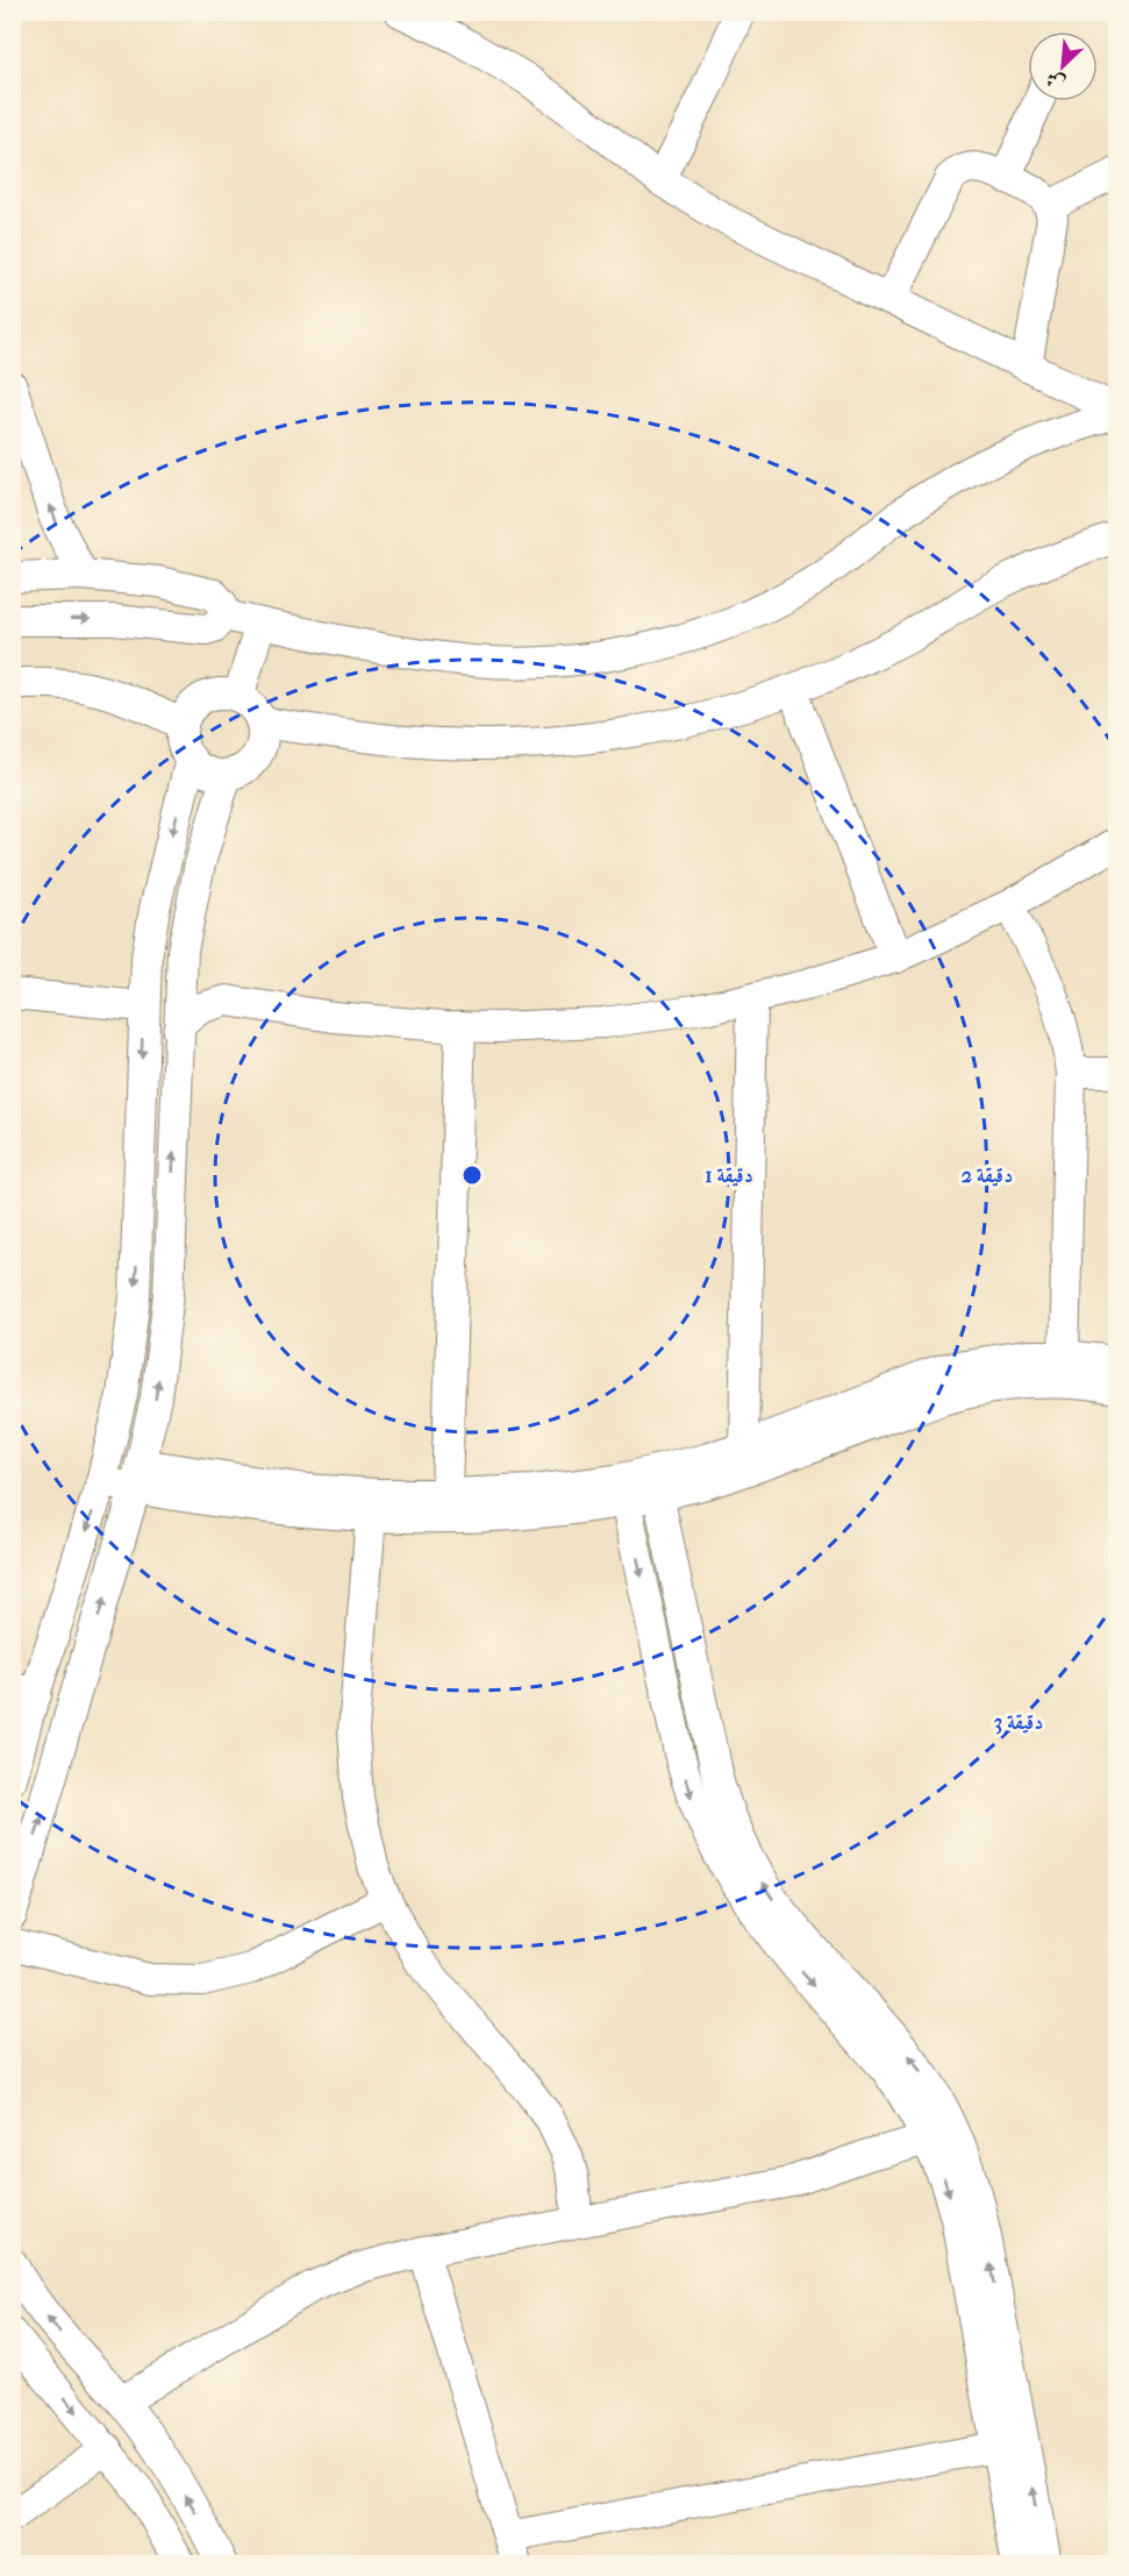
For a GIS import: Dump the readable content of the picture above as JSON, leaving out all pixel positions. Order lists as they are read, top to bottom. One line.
{"north":"bottom left","rings":["1 دقيقة","2 دقيقة","3 دقيقة"]}
